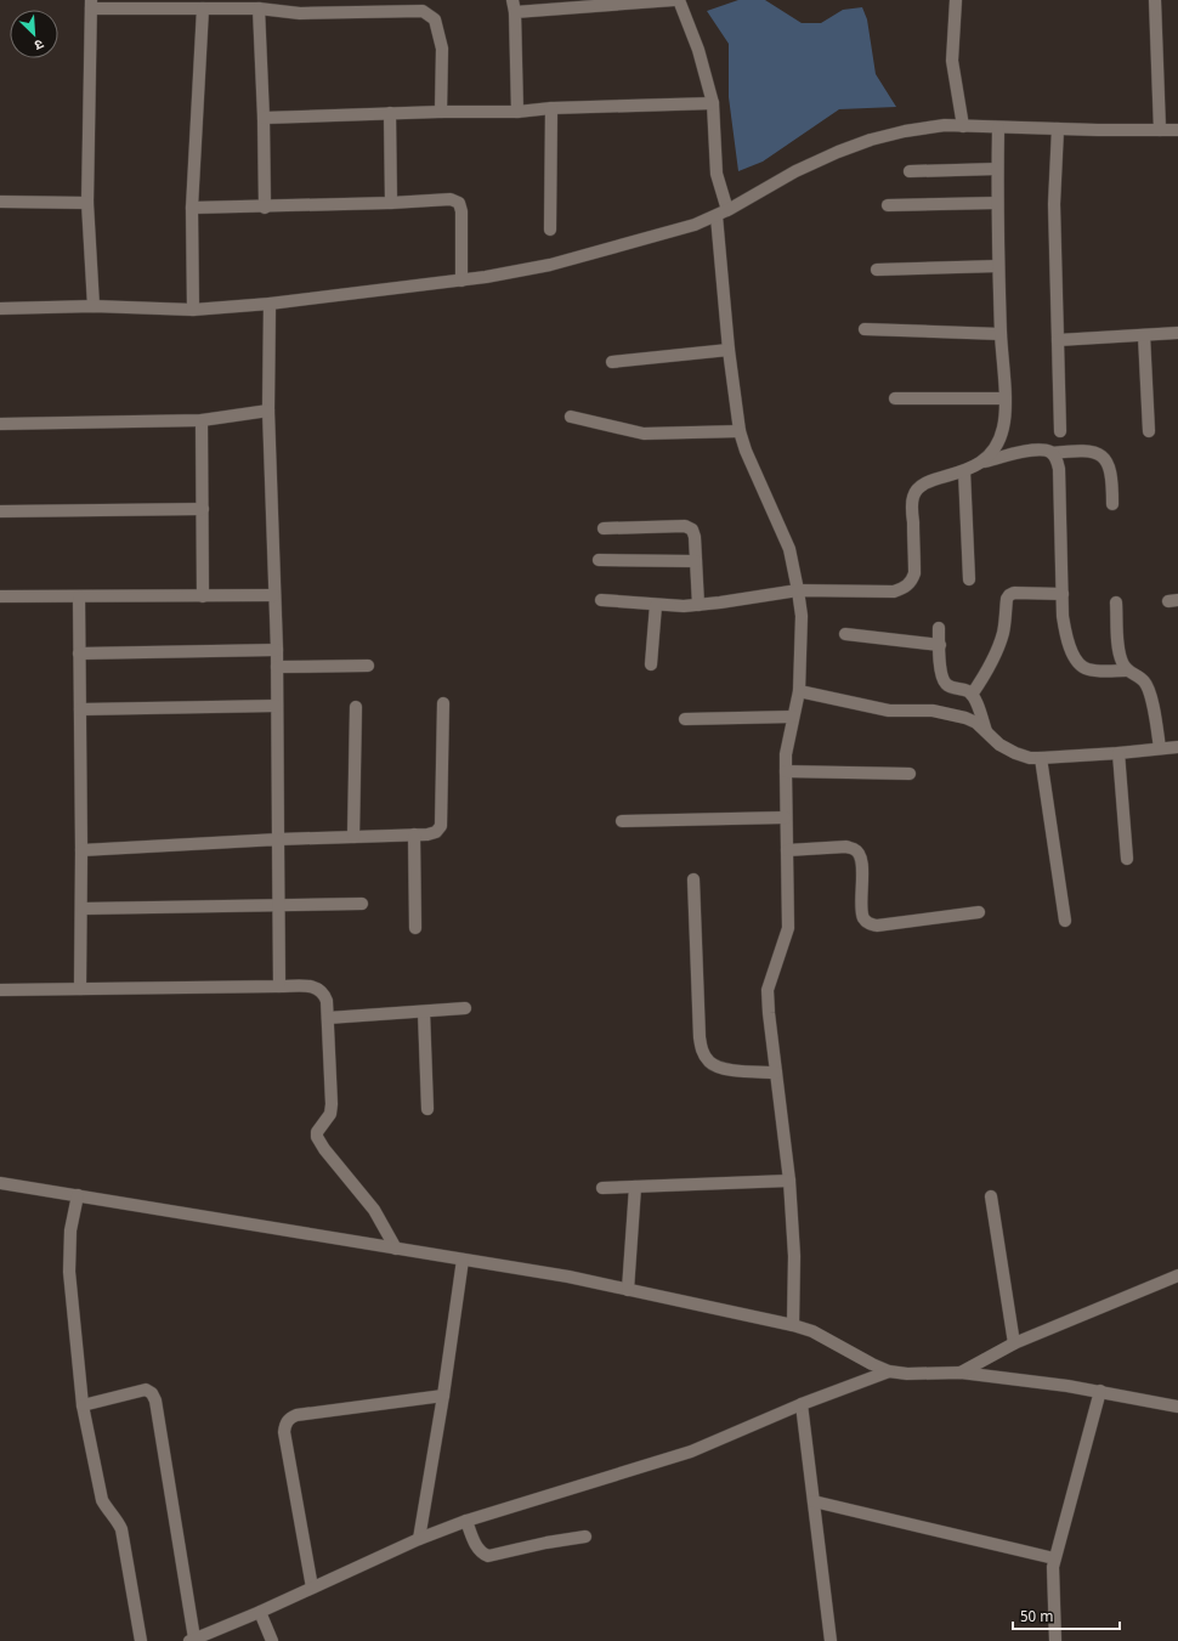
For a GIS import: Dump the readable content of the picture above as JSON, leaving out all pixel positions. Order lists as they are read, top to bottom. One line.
{"scale_bar":"50 m","north":"bottom right"}
